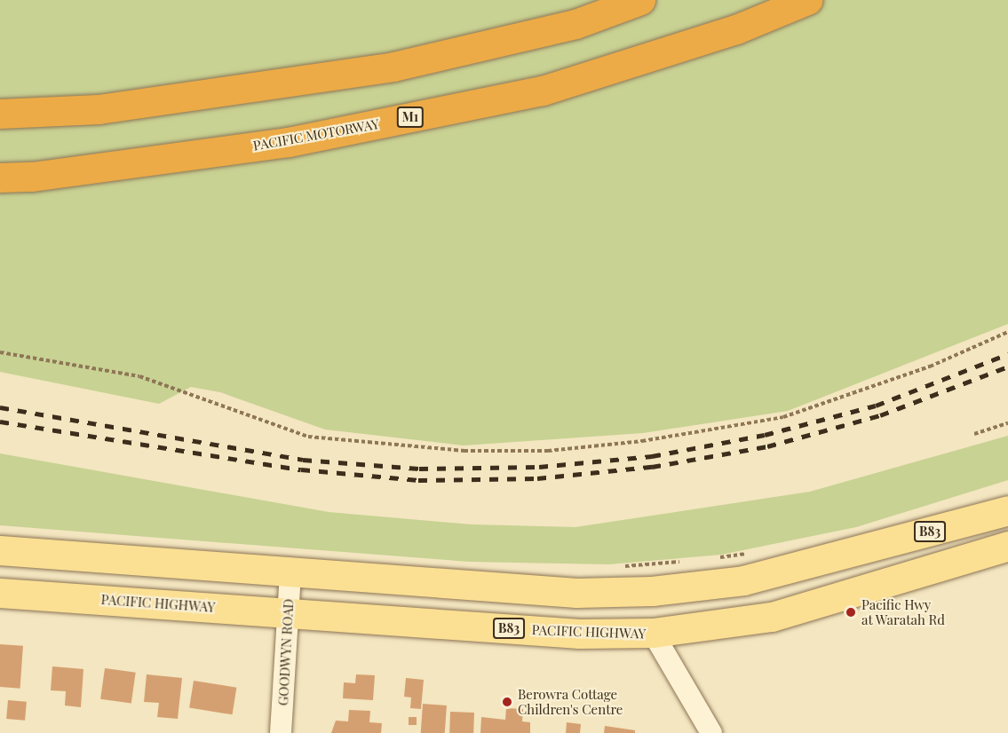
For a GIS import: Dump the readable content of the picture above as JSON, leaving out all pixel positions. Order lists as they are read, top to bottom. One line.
{"streets":{"highway":["M1","PACIFIC MOTORWAY"],"main road":["B83","PACIFIC HIGHWAY"],"street":["GOODWYN ROAD"]},"crossings":[["B83","GOODWYN ROAD"],["PACIFIC HIGHWAY","GOODWYN ROAD"]],"places":["Pacific Hwy at Waratah Rd","Berowra Cottage Children's Centre"]}
